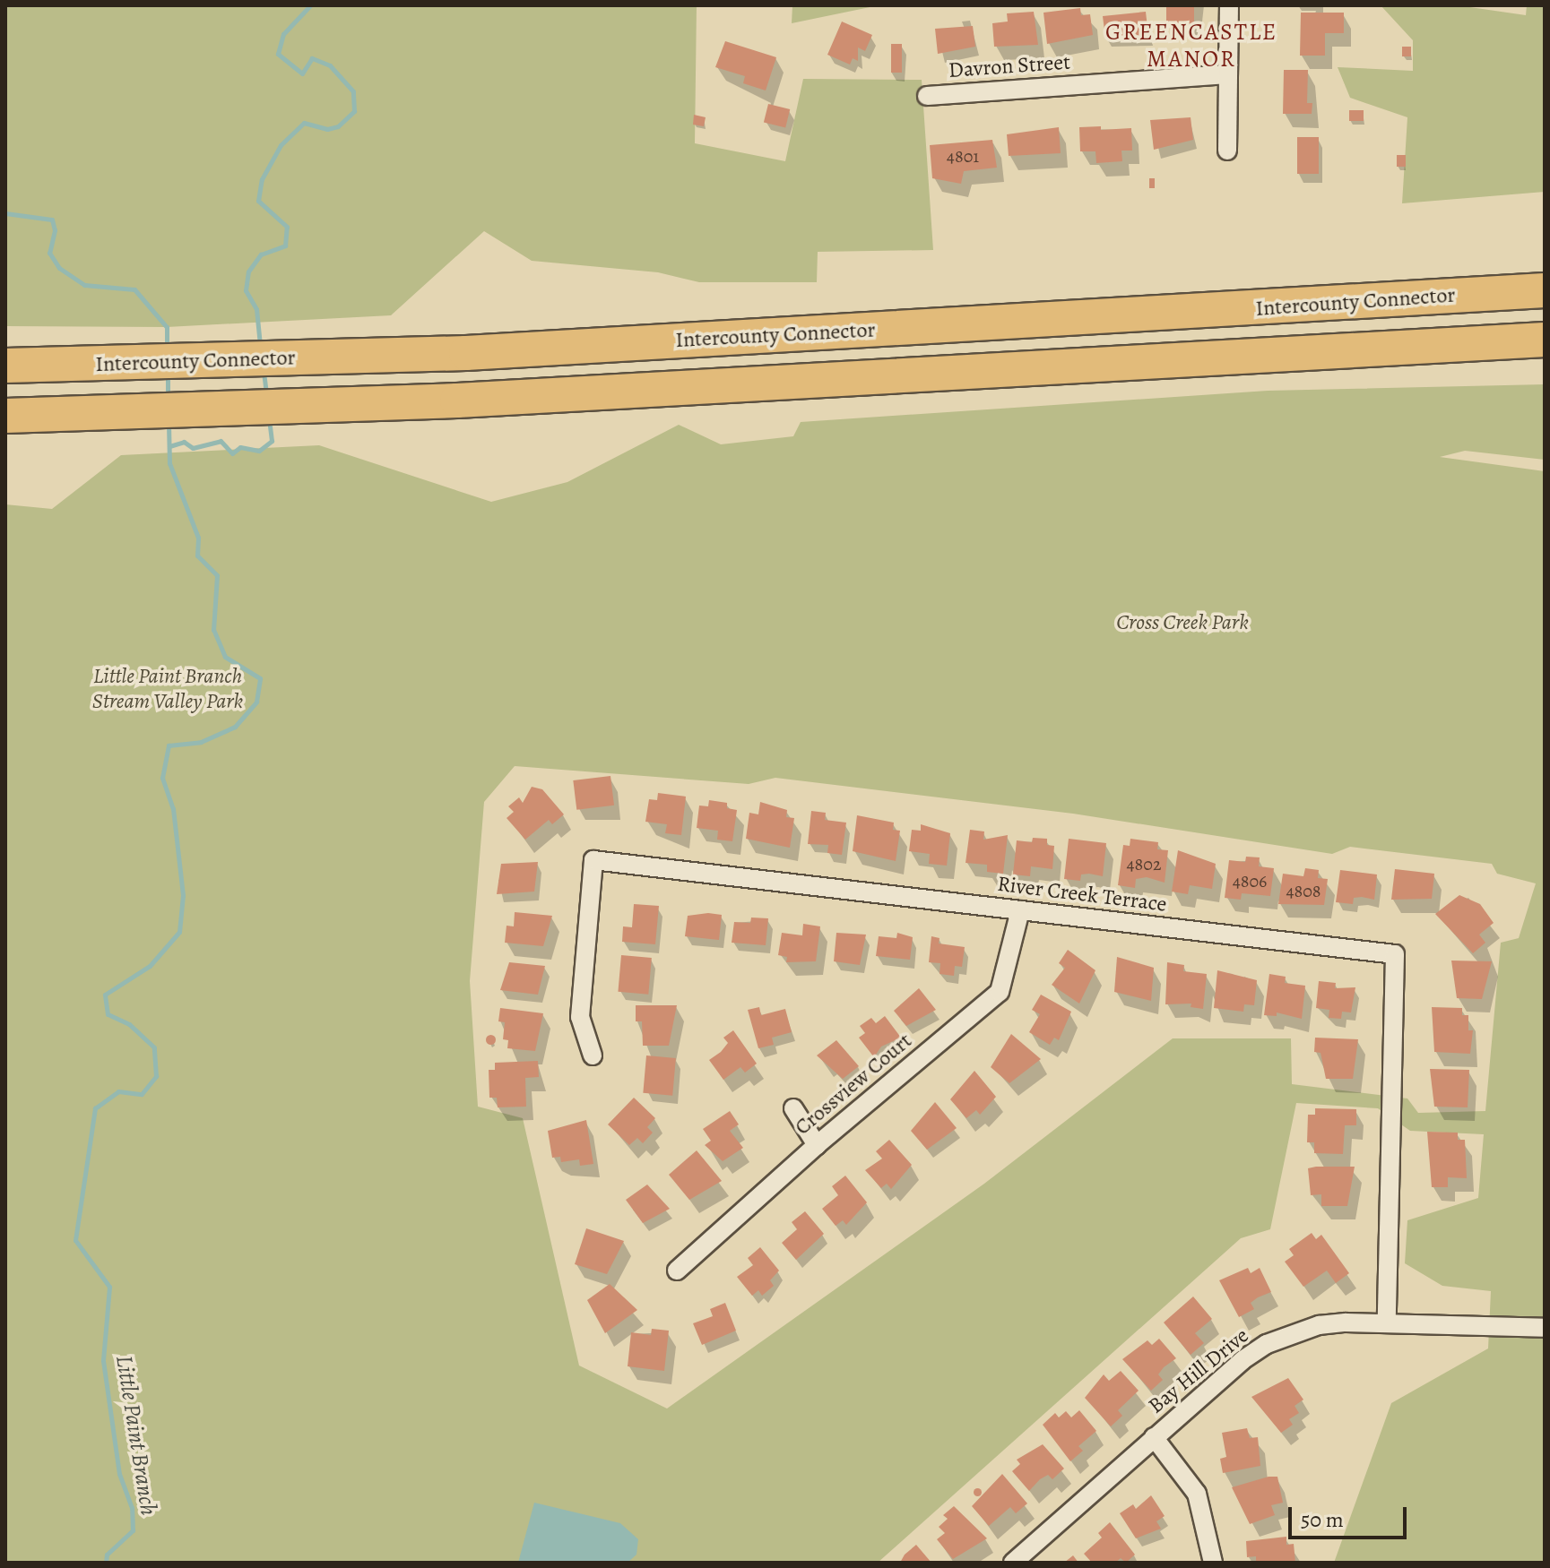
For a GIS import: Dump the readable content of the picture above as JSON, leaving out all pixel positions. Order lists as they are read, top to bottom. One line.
{"streets":{"highway":["Intercounty Connector"],"street":["Davron Street","River Creek Terrace","Crossview Court","Bay Hill Drive"]},"crossings":[["River Creek Terrace","Crossview Court"],["River Creek Terrace","Bay Hill Drive"]],"districts":["GREENCASTLE MANOR"],"water":["Little Paint Branch"],"parks":["Cross Creek Park","Little Paint Branch Stream Valley Park"],"house_numbers":["4801","4802","4806","4808"],"scale_bar":"50 m"}
